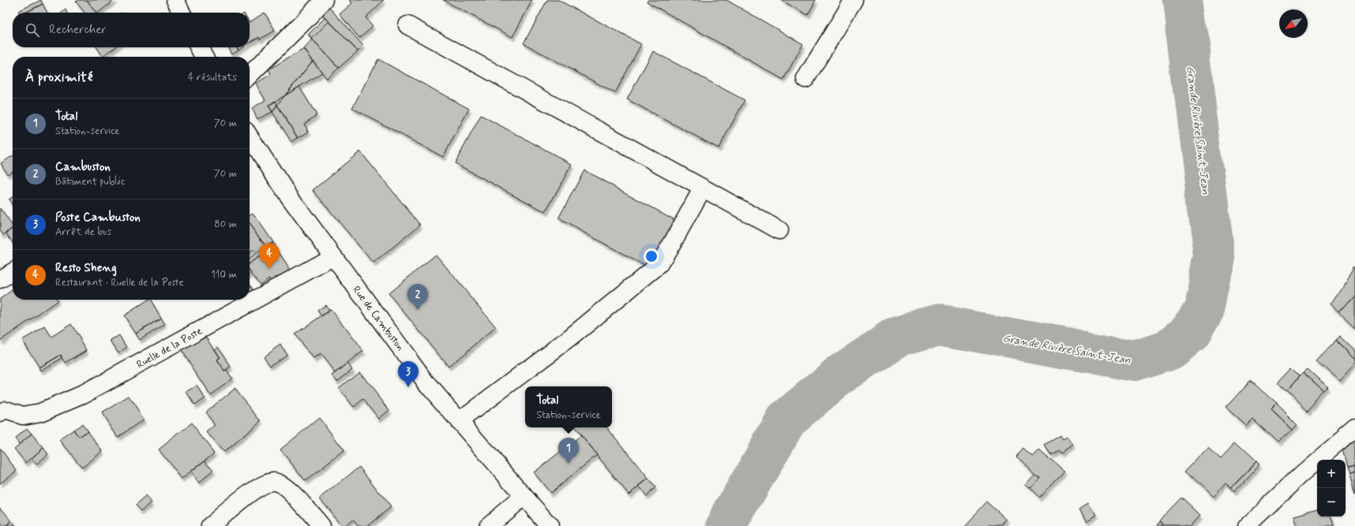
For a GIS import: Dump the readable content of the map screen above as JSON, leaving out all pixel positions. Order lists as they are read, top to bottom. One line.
{"streets":{"street":["Rue de Cambuston","Ruelle de la Poste"]},"crossings":[["Rue de Cambuston","Ruelle de la Poste"]],"water":["Grande Rivière Saint-Jean"],"north":"bottom left","page":{"search":"Rechercher","heading":["À proximité","4 résultats"],"list":[{"mark":"1","name":"Total","note":"Station-service","value":"70 m"},{"mark":"2","name":"Cambuston","note":"Bâtiment public","value":"70 m"},{"mark":"3","name":"Poste Cambuston","note":"Arrêt de bus","value":"80 m"},{"mark":"4","name":"Resto Sheng","note":"Restaurant · Ruelle de la Poste","value":"110 m"}],"pins":["4","2","3","1"],"popup":["Total","Station-service"],"map_buttons":["+","−"]}}
